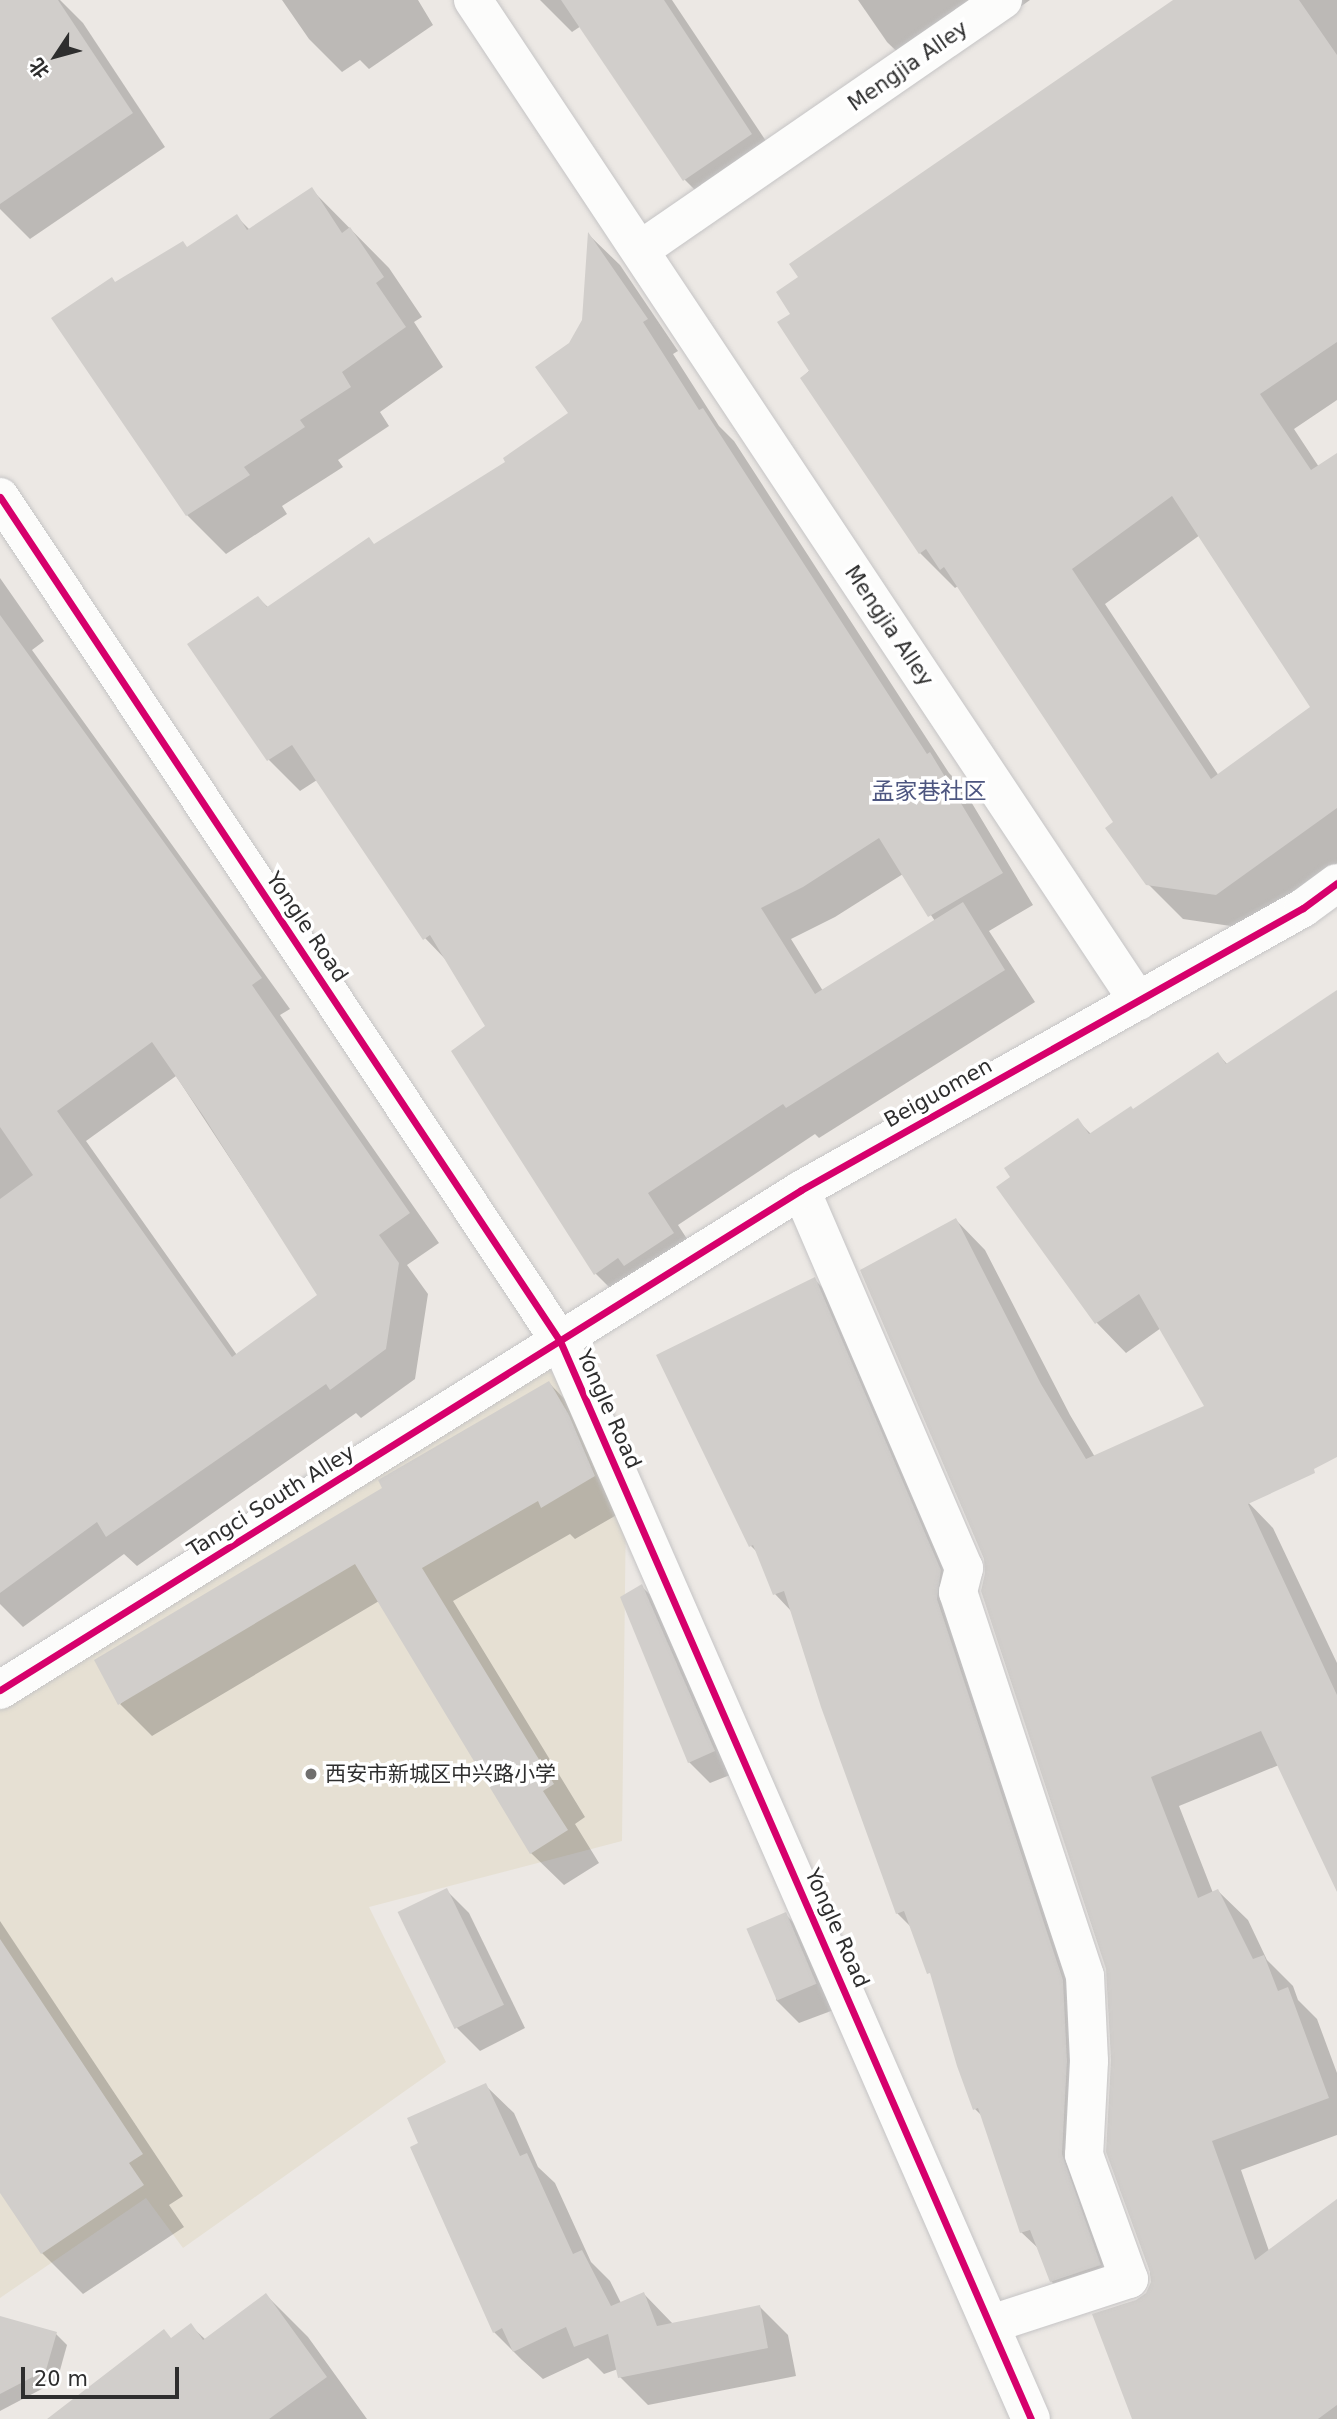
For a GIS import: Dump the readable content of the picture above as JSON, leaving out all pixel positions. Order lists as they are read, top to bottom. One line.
{"streets":{"street":["Mengjia Alley","Yongle Road","Beiguomen","Tangci South Alley"]},"crossings":[["Mengjia Alley","Beiguomen"],["Yongle Road","Beiguomen"],["Yongle Road","Tangci South Alley"],["Beiguomen","Tangci South Alley"]],"districts":["孟家巷社区"],"places":["西安市新城区中兴路小学"],"scale_bar":"20 m","north":"bottom left"}
